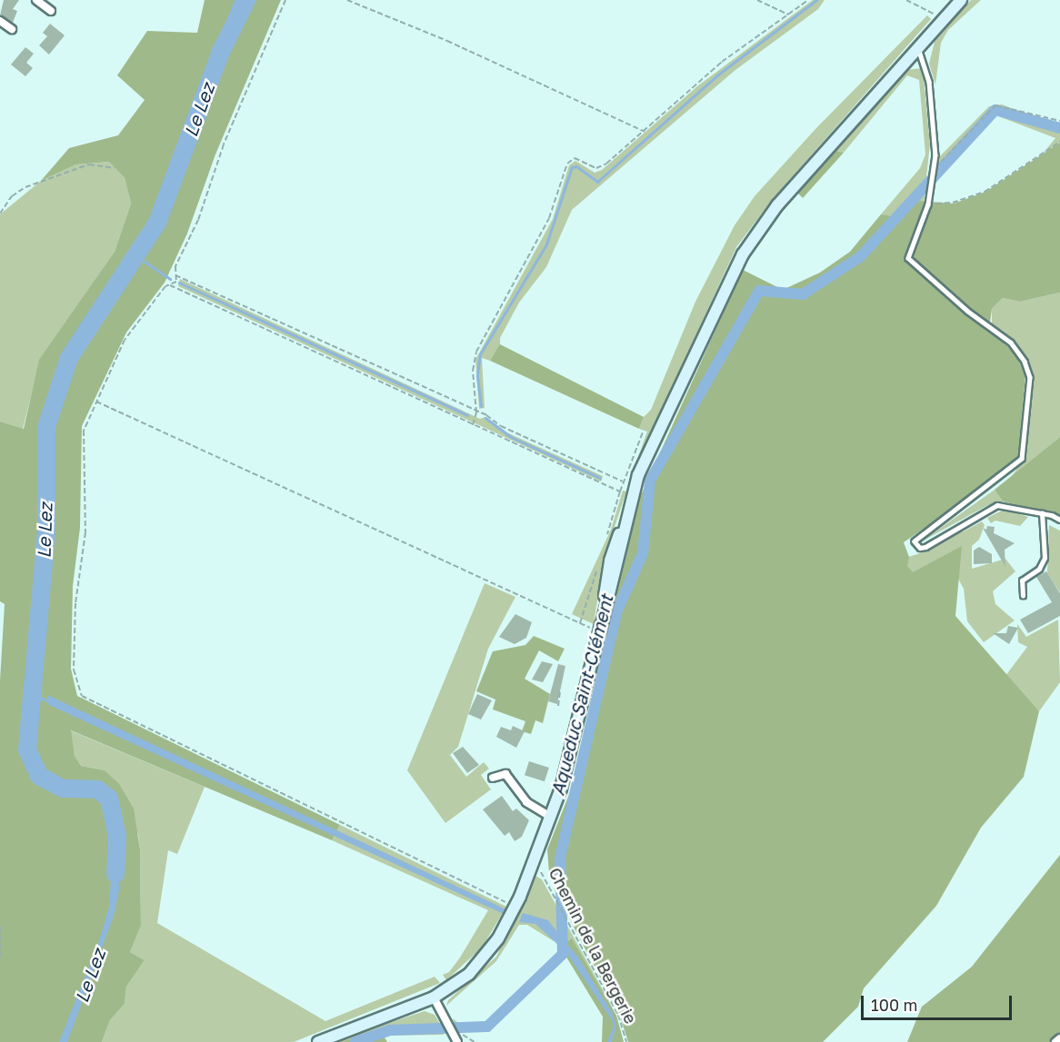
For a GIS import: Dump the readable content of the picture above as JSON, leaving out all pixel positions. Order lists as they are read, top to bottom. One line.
{"streets":{"path":["Chemin de la Bergerie"]},"water":["Le Lez","Aqueduc Saint-Clément"],"scale_bar":"100 m"}
